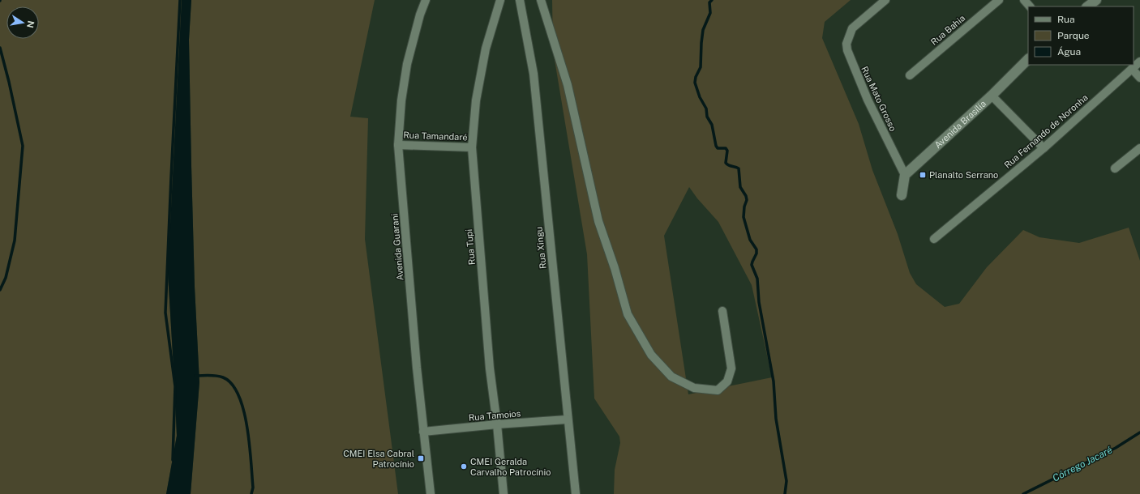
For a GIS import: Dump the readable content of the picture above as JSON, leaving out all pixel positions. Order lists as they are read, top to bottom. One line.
{"streets":{"street":["Rua Bahia","Rua Mato Grosso","Avenida Brasília","Rua Fernando de Noronha","Rua Tamandaré","Avenida Guarani","Rua Tupi","Rua Xingu","Rua Tamoios"]},"crossings":[["Rua Mato Grosso","Avenida Brasília"],["Rua Tamandaré","Avenida Guarani"],["Rua Tamandaré","Rua Tupi"],["Avenida Guarani","Rua Tamoios"],["Rua Tupi","Rua Tamoios"],["Rua Xingu","Rua Tamoios"]],"water":["Córrego Jacaré"],"places":{"transit":["Planalto Serrano","CMEI Elsa Cabral Patrocínio"],"other":["CMEI Geralda Carvalho Patrocínio"]},"legend":["Rua","Parque","Água"],"north":"right"}
